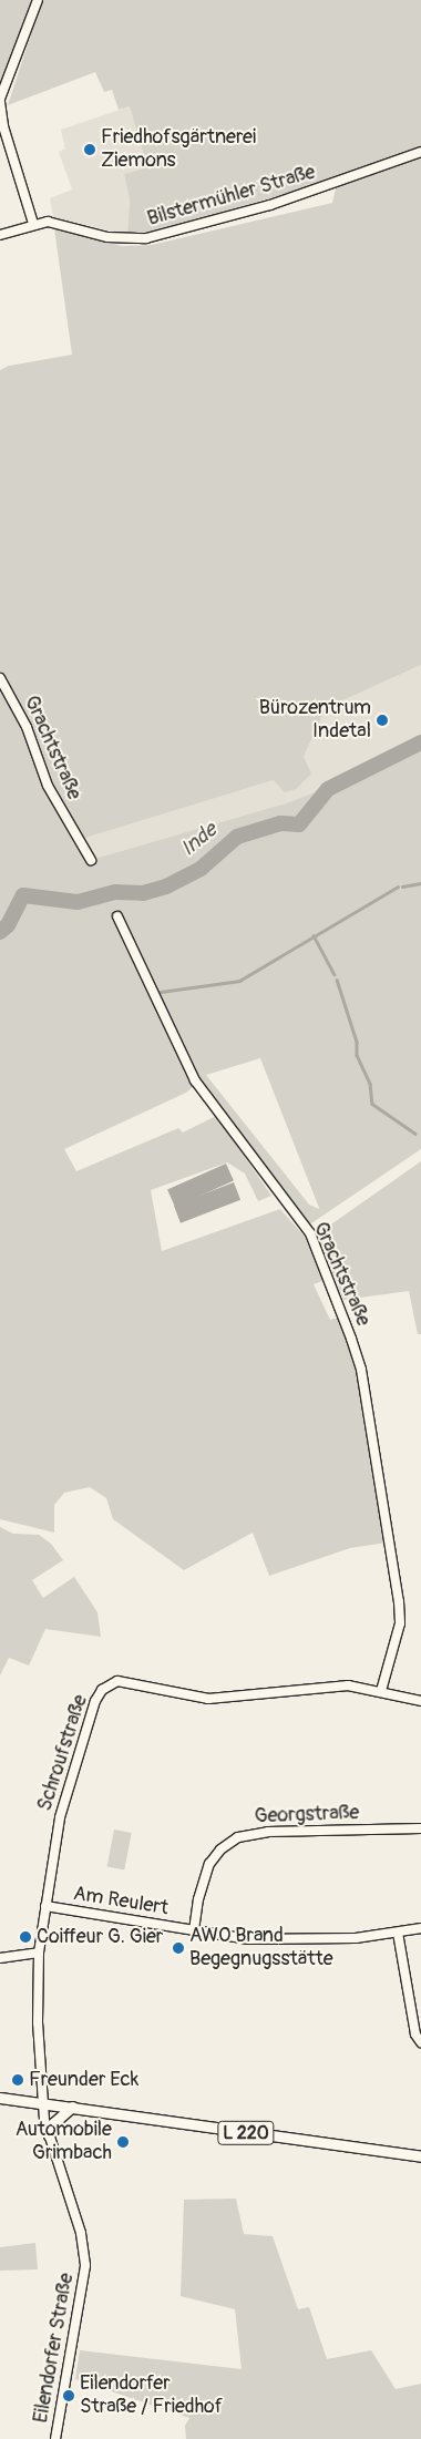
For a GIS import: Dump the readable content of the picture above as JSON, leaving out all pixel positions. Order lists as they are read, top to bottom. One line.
{"streets":{"main road":["L 220"],"street":["Bilstermühler Straße","Grachtstraße","Schroufstraße","Georgstraße","Am Reulert","Eilendorfer Straße"]},"crossings":[["Grachtstraße","Schroufstraße"],["Schroufstraße","Am Reulert"],["Schroufstraße","L 220"],["Schroufstraße","Eilendorfer Straße"],["Georgstraße","Am Reulert"],["L 220","Eilendorfer Straße"]],"water":["Inde"],"places":["Friedhofsgärtnerei Ziemons","Bürozentrum Indetal","Coiffeur G. Gier","AWO Brand Begegnugsstätte","Freunder Eck","Automobile Grimbach","Eilendorfer Straße / Friedhof"]}
